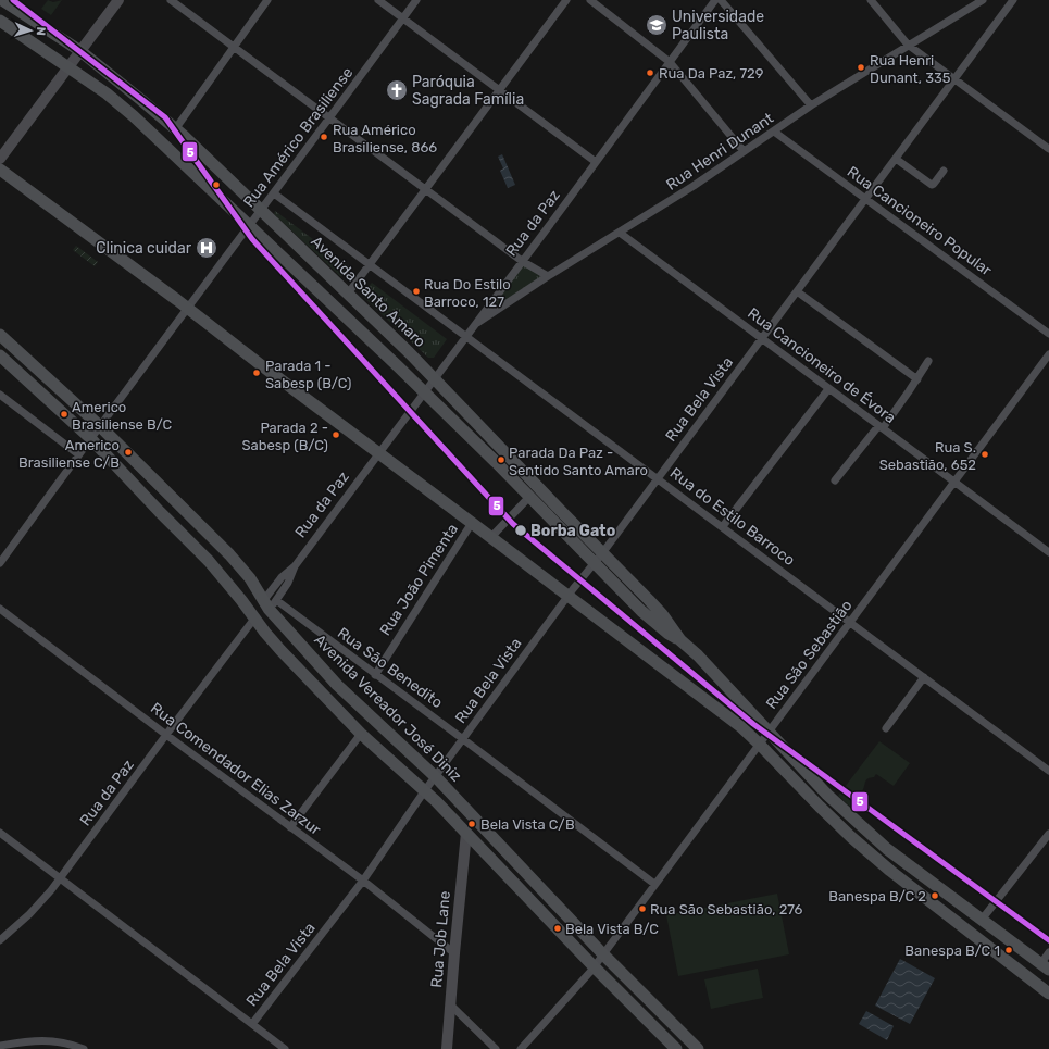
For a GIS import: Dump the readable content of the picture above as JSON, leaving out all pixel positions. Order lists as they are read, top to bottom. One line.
{"streets":{"main road":["Avenida Santo Amaro","Avenida Vereador José Diniz"],"street":["Rua Américo Brasiliense","Rua Henri Dunant","Rua Cancioneiro Popular","Rua da Paz","Rua Cancioneiro de Évora","Rua Bela Vista","Rua do Estilo Barroco","Rua João Pimenta","Rua São Sebastião","Rua São Benedito","Rua Comendador Elias Zarzur","Rua Job Lane"]},"crossings":[["Rua Américo Brasiliense","Avenida Santo Amaro"],["Rua Américo Brasiliense","Rua do Estilo Barroco"],["Rua Américo Brasiliense","Avenida Vereador José Diniz"],["Rua Henri Dunant","Rua Cancioneiro Popular"],["Rua Henri Dunant","Rua da Paz"],["Rua Henri Dunant","Rua Cancioneiro de Évora"],["Rua Cancioneiro Popular","Rua Bela Vista"],["Rua da Paz","Avenida Santo Amaro"],["Rua da Paz","Rua do Estilo Barroco"],["Rua da Paz","Rua São Benedito"],["Rua da Paz","Avenida Vereador José Diniz"],["Rua da Paz","Rua Comendador Elias Zarzur"],["Avenida Santo Amaro","Rua Bela Vista"],["Avenida Santo Amaro","Rua São Sebastião"],["Rua Cancioneiro de Évora","Rua Bela Vista"],["Rua Cancioneiro de Évora","Rua São Sebastião"],["Rua Bela Vista","Rua do Estilo Barroco"],["Rua Bela Vista","Rua São Benedito"],["Rua Bela Vista","Avenida Vereador José Diniz"],["Rua Bela Vista","Rua Comendador Elias Zarzur"],["Rua do Estilo Barroco","Rua São Sebastião"],["Rua João Pimenta","Rua São Benedito"],["Rua São Sebastião","Rua São Benedito"],["Rua São Sebastião","Avenida Vereador José Diniz"],["Rua São Benedito","Avenida Vereador José Diniz"],["Rua Comendador Elias Zarzur","Rua Job Lane"]],"places":{"school or university":["Universidade Paulista"],"other":["Rua Henri Dunant, 335","Rua Da Paz, 729","Rua Américo Brasiliense, 866","Rua Do Estilo Barroco, 127","Parada 1 - Sabesp (B/C)","Americo Brasiliense B/C","Parada 2 - Sabesp (B/C)","Americo Brasiliense C/B","Rua S. Sebastião, 652","Parada Da Paz - Sentido Santo Amaro","Borba Gato","Bela Vista C/B","Banespa B/C 2","Rua São Sebastião, 276","Bela Vista B/C","Banespa B/C 1"],"church":["Paróquia Sagrada Família"],"hospital":["Clinica cuidar"]},"lines":["transit line 5"],"north":"right"}
